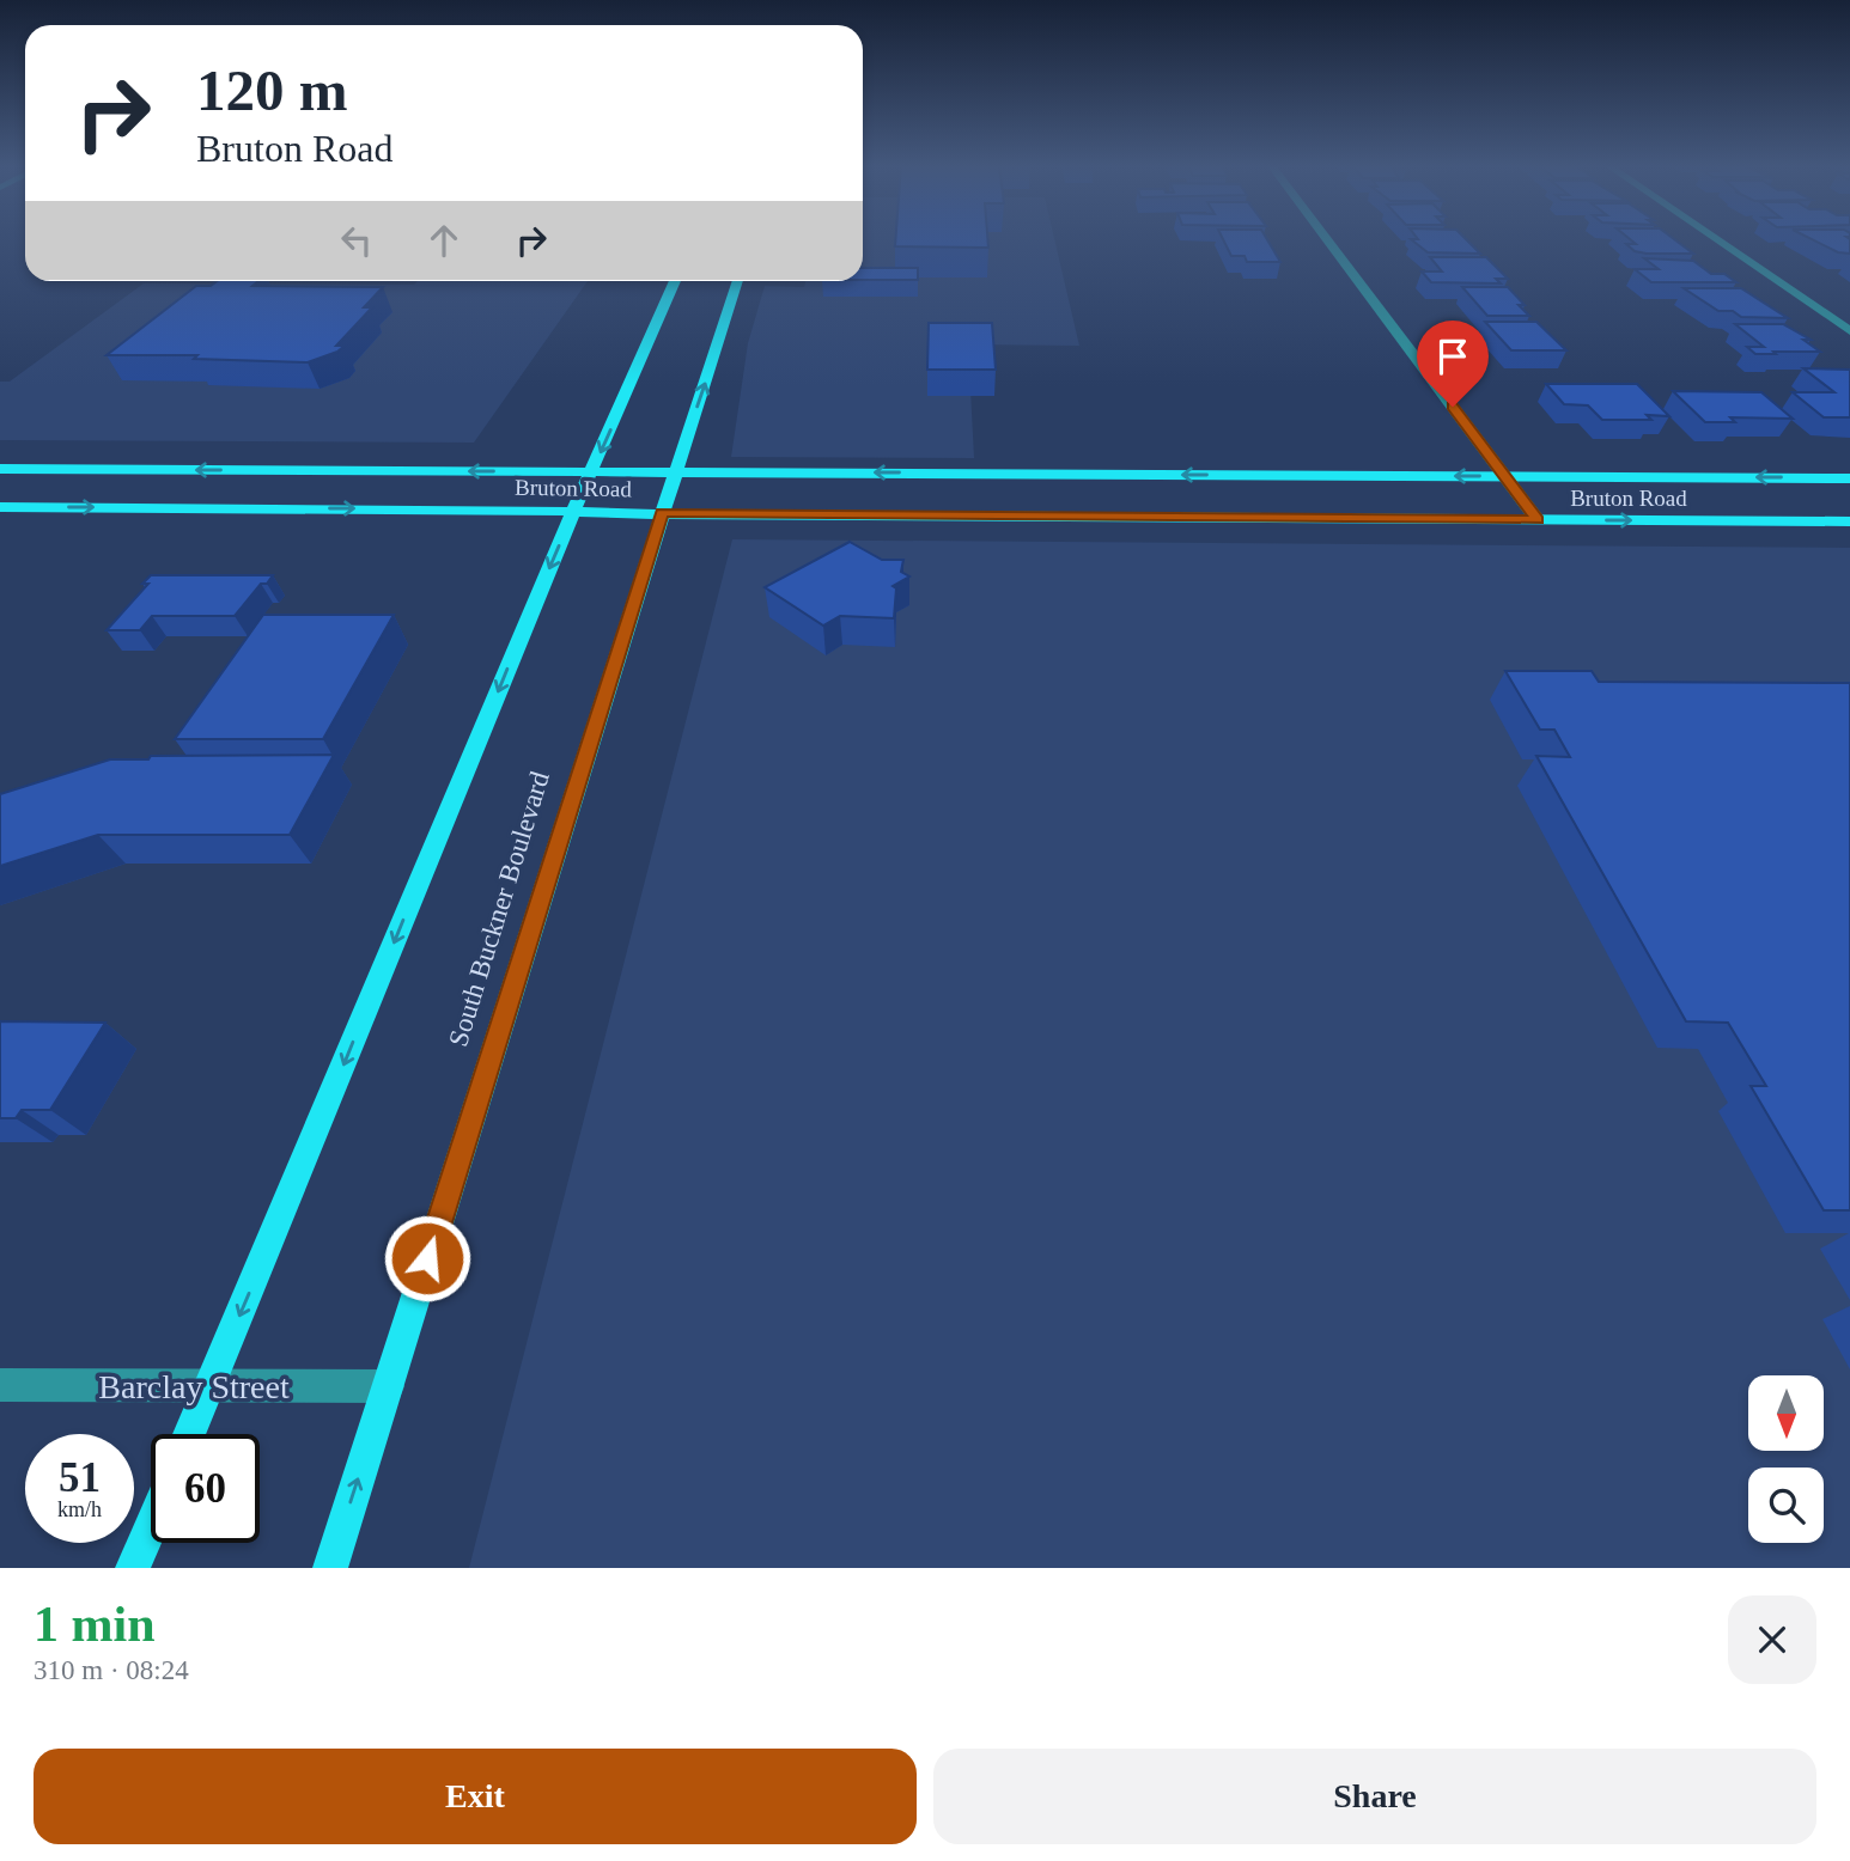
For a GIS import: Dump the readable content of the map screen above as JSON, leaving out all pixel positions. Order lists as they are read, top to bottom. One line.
{"streets":{"main road":["Bruton Road","South Buckner Boulevard"],"street":["Barclay Street"]},"crossings":[["Bruton Road","South Buckner Boulevard"],["South Buckner Boulevard","Barclay Street"]],"north":"bottom","page":{"turn":["120 m","Bruton Road"],"speed":"51 km/h","limit":"60","heading":["1 min","310 m · 08:24"],"buttons":["Exit","Share"]}}
